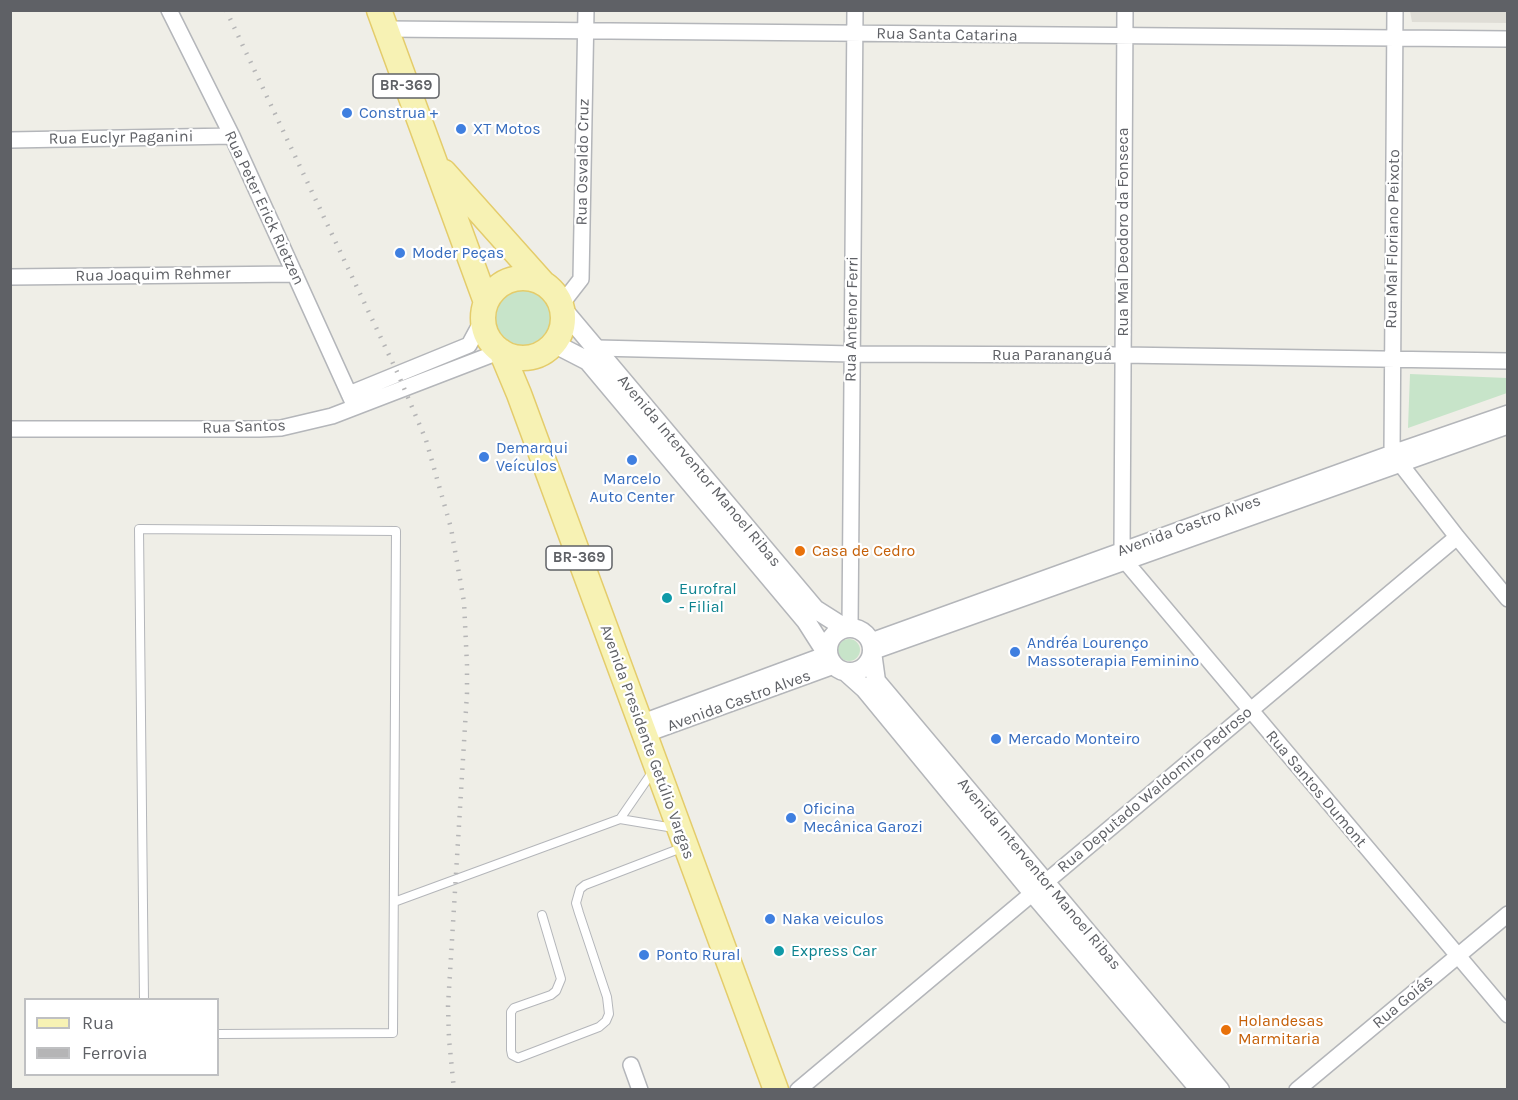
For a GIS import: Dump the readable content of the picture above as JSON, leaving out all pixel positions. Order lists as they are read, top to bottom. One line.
{"streets":{"main road":["BR-369","Avenida Presidente Getúlio Vargas"],"street":["Rua Santa Catarina","Rua Euclyr Paganini","Rua Osvaldo Cruz","Rua Peter Erick Rietzen","Rua Mal Deodoro da Fonseca","Rua Mal Floriano Peixoto","Rua Joaquim Rehmer","Rua Antenor Ferri","Rua Parananguá","Rua Santos","Avenida Interventor Manoel Ribas","Avenida Castro Alves","Rua Santos Dumont","Rua Deputado Waldomiro Pedroso","Rua Goiás"]},"crossings":[["Rua Santa Catarina","BR-369"],["Rua Santa Catarina","Rua Osvaldo Cruz"],["Rua Santa Catarina","Rua Mal Deodoro da Fonseca"],["Rua Santa Catarina","Rua Mal Floriano Peixoto"],["Rua Santa Catarina","Rua Antenor Ferri"],["BR-369","Rua Osvaldo Cruz"],["BR-369","Rua Santos"],["BR-369","Avenida Interventor Manoel Ribas"],["BR-369","Avenida Presidente Getúlio Vargas"],["Rua Euclyr Paganini","Rua Peter Erick Rietzen"],["Rua Osvaldo Cruz","Rua Santos"],["Rua Osvaldo Cruz","Avenida Interventor Manoel Ribas"],["Rua Osvaldo Cruz","Avenida Presidente Getúlio Vargas"],["Rua Peter Erick Rietzen","Rua Joaquim Rehmer"],["Rua Peter Erick Rietzen","Rua Santos"],["Rua Mal Deodoro da Fonseca","Rua Parananguá"],["Rua Mal Deodoro da Fonseca","Avenida Castro Alves"],["Rua Mal Deodoro da Fonseca","Rua Santos Dumont"],["Rua Mal Floriano Peixoto","Rua Parananguá"],["Rua Mal Floriano Peixoto","Avenida Castro Alves"],["Rua Antenor Ferri","Rua Parananguá"],["Rua Antenor Ferri","Avenida Interventor Manoel Ribas"],["Rua Antenor Ferri","Avenida Castro Alves"],["Rua Parananguá","Avenida Interventor Manoel Ribas"],["Rua Santos","Avenida Interventor Manoel Ribas"],["Rua Santos","Avenida Presidente Getúlio Vargas"],["Avenida Interventor Manoel Ribas","Avenida Castro Alves"],["Avenida Interventor Manoel Ribas","Avenida Presidente Getúlio Vargas"],["Avenida Interventor Manoel Ribas","Rua Deputado Waldomiro Pedroso"],["Avenida Castro Alves","Avenida Presidente Getúlio Vargas"],["Avenida Castro Alves","Rua Santos Dumont"],["Rua Santos Dumont","Rua Deputado Waldomiro Pedroso"],["Rua Santos Dumont","Rua Goiás"]],"places":["Construa +","XT Motos","Moder Peças","Demarqui Veículos","Marcelo Auto Center","Casa de Cedro","Eurofral - Filial","Andréa Lourenço Massoterapia Feminino","Mercado Monteiro","Oficina Mecânica Garozi","Naka veiculos","Express Car","Ponto Rural","Holandesas Marmitaria"],"legend":["Rua","Ferrovia"]}
